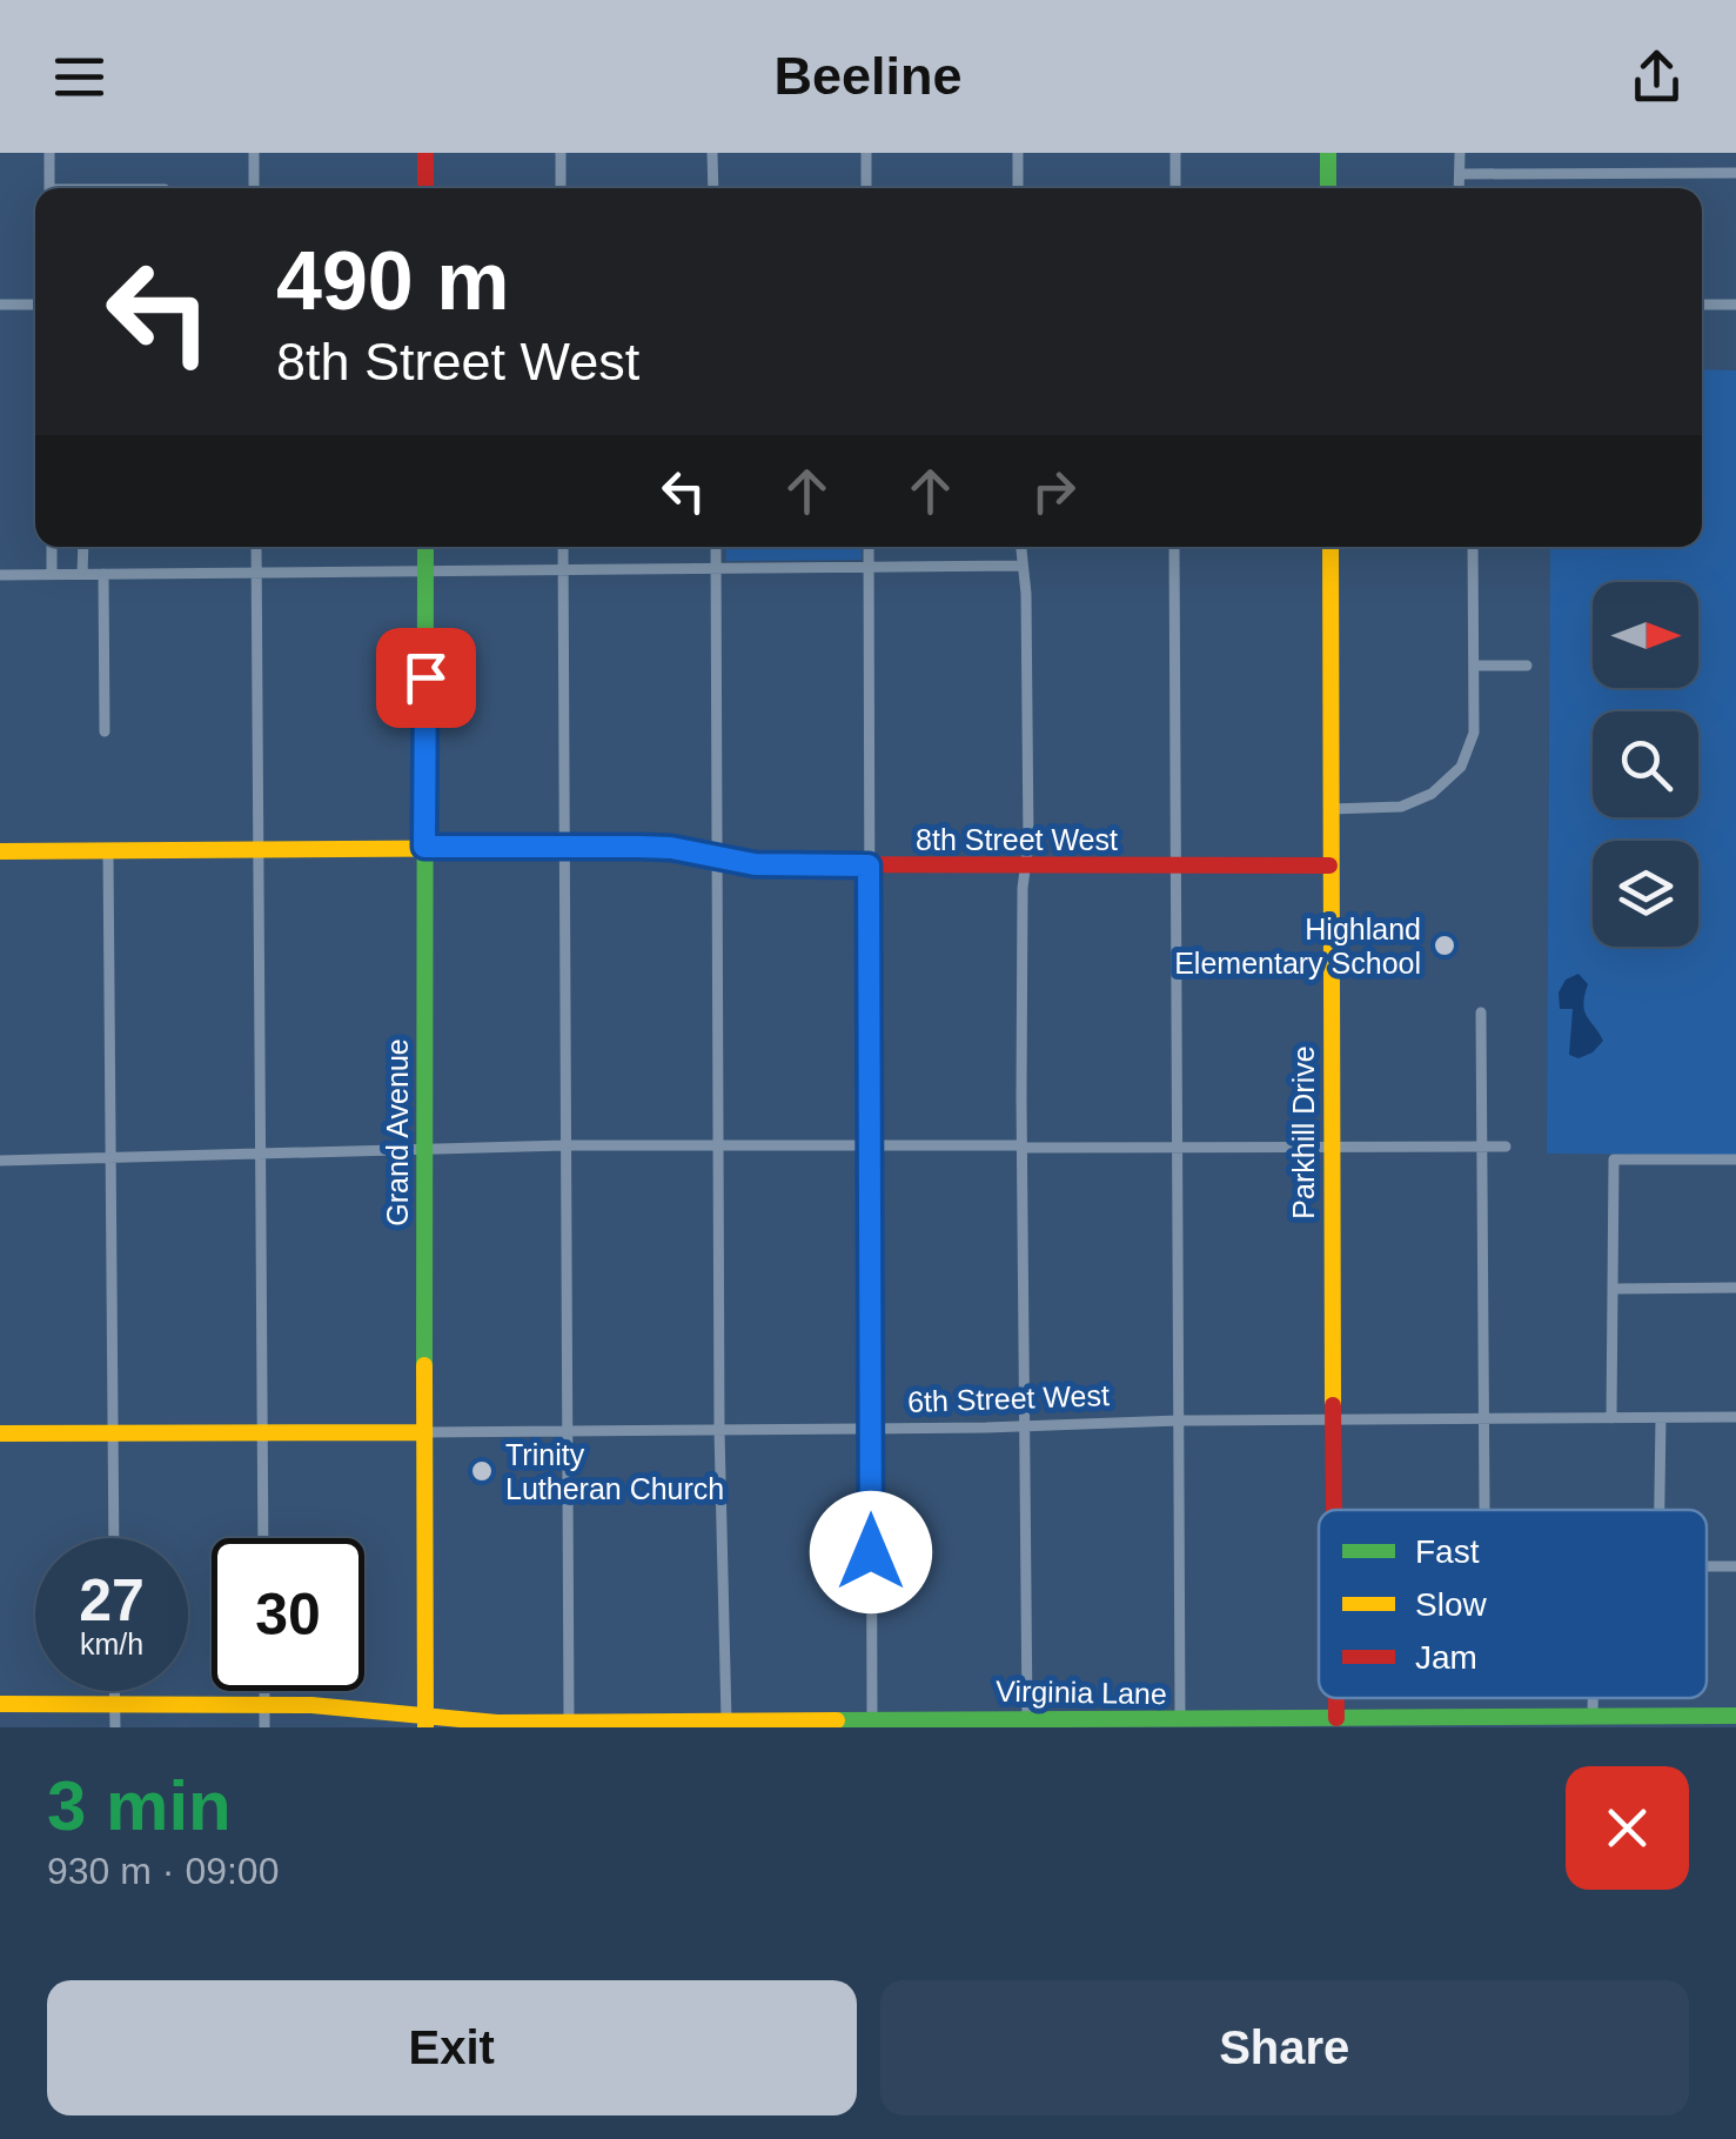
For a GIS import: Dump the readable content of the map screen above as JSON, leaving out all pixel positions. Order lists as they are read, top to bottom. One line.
{"streets":{"street":["8th Street West","Grand Avenue","Parkhill Drive","6th Street West","Virginia Lane"]},"crossings":[["8th Street West","Grand Avenue"],["8th Street West","Parkhill Drive"],["Grand Avenue","6th Street West"],["Grand Avenue","Virginia Lane"],["Parkhill Drive","6th Street West"]],"places":["Highland Elementary School","Trinity Lutheran Church"],"legend":["Fast","Slow","Jam"],"north":"right","page":{"header":"Beeline","turn":["490 m","8th Street West"],"speed":"27 km/h","limit":"30","heading":["3 min","930 m · 09:00"],"buttons":["Exit","Share"]}}
